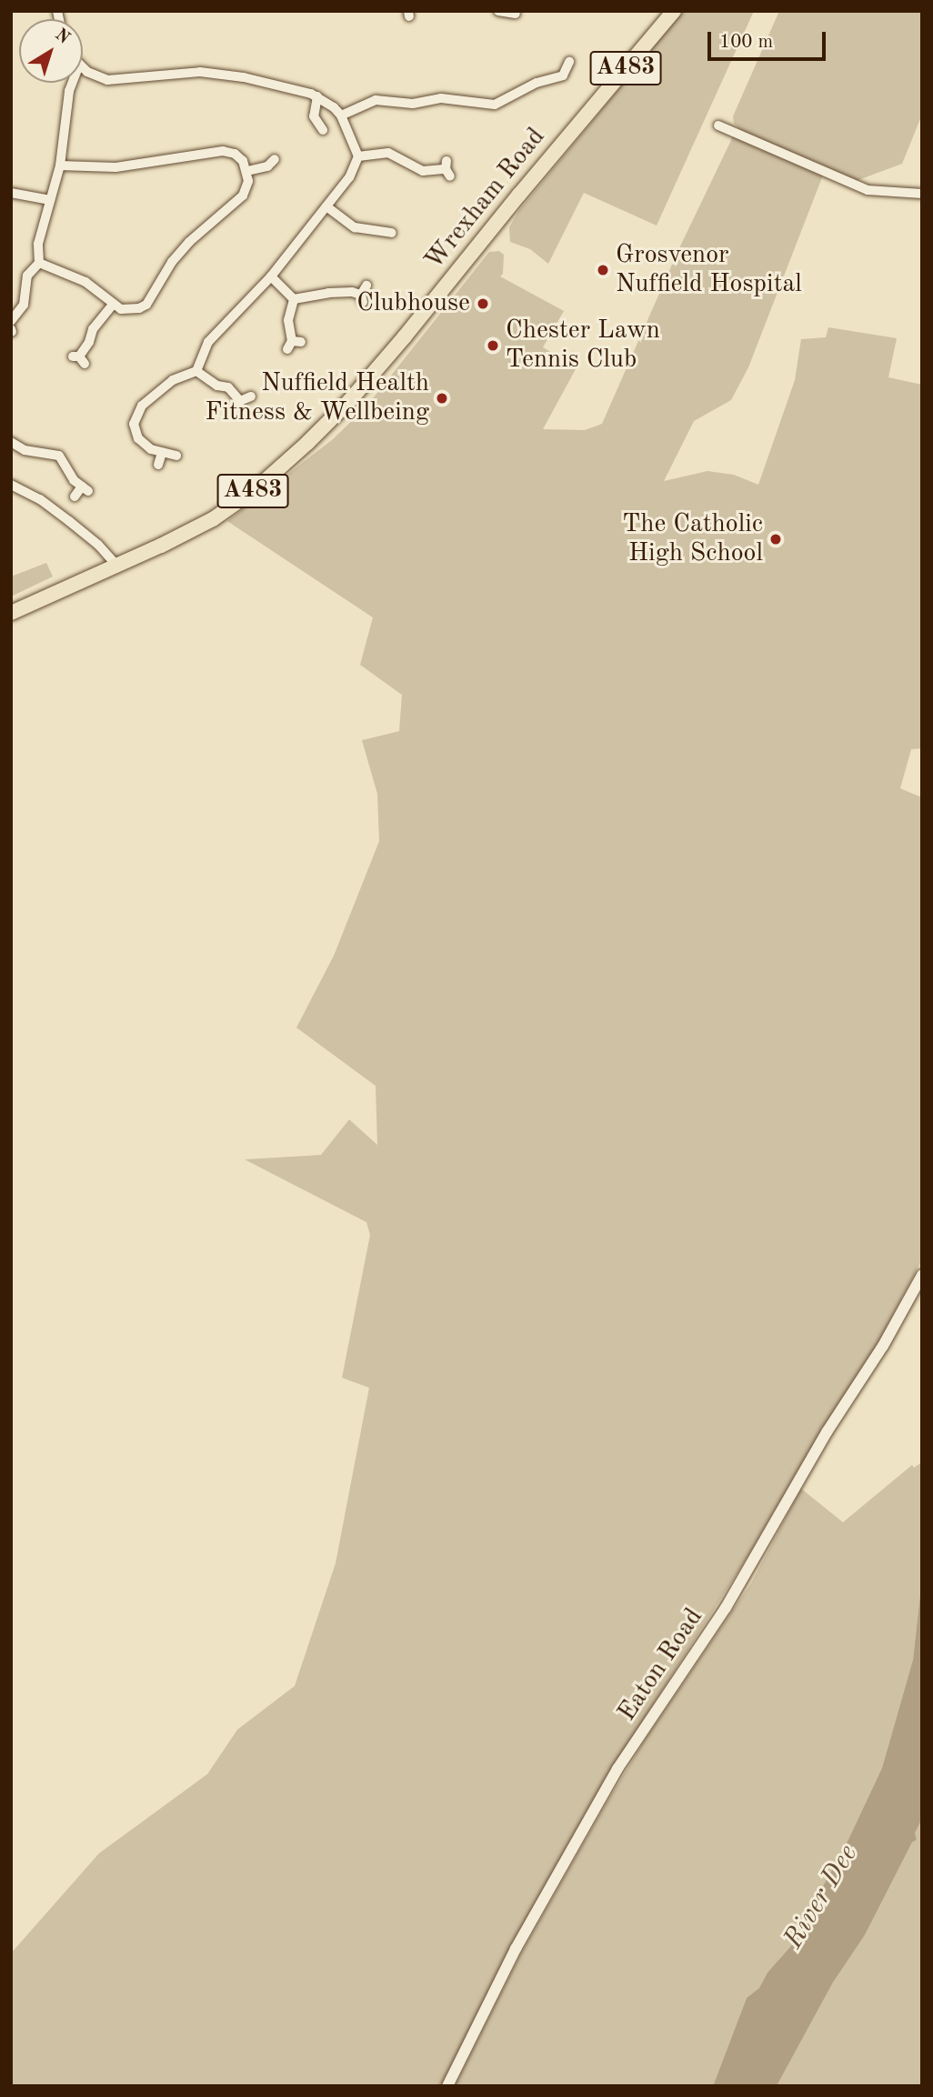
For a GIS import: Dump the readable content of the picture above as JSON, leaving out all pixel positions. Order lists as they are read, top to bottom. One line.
{"streets":{"highway":["A483","Wrexham Road"],"street":["Eaton Road"]},"water":["River Dee"],"places":["Grosvenor Nuffield Hospital","Clubhouse","Chester Lawn Tennis Club","Nuffield Health Fitness & Wellbeing","The Catholic High School"],"scale_bar":"100 m","north":"top right"}
